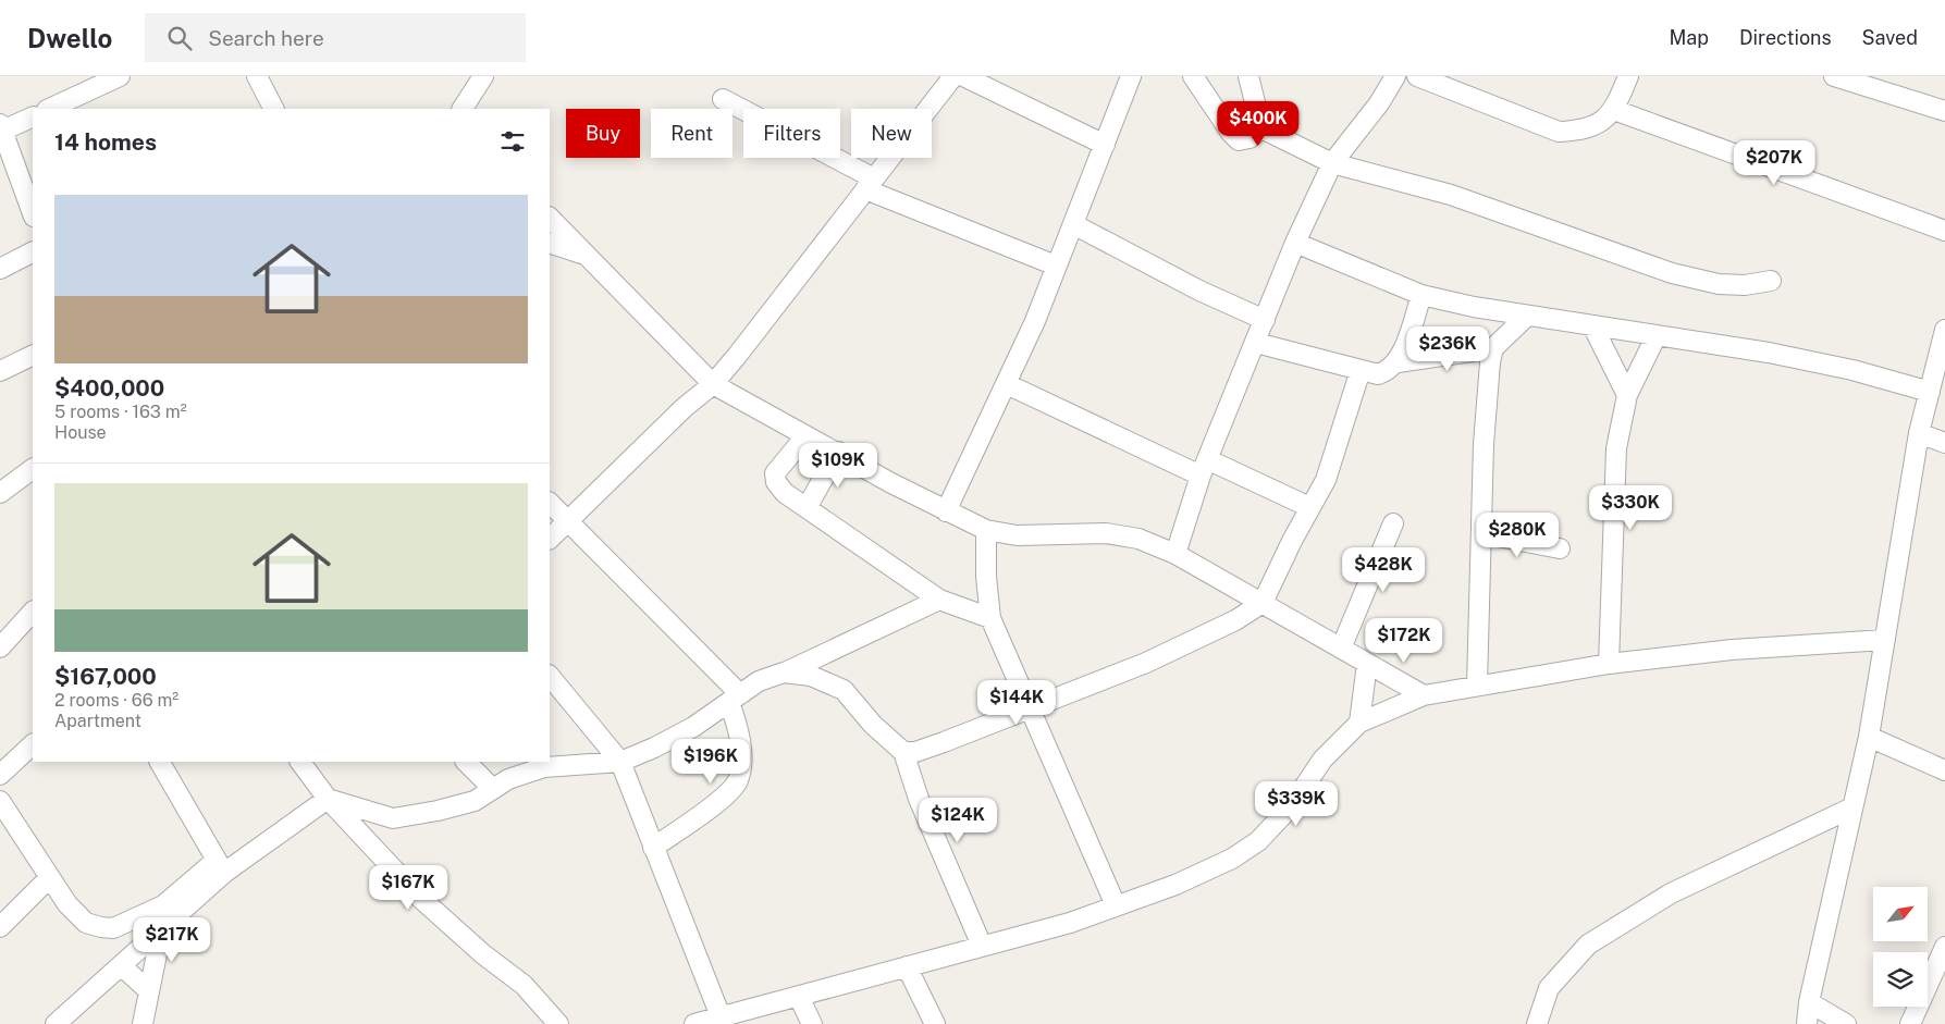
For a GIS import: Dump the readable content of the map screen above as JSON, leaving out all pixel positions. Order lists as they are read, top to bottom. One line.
{"north":"top right","page":{"header":"Dwello","search":"Search here","nav":["Map","Directions","Saved"],"price":["$400K","$207K","$236K","$109K","$330K","$280K","$428K","$172K","$144K","$196K","$339K","$124K","$167K","$217K"],"chip":["Buy","Rent","Filters","New"],"heading":"14 homes","list":[{"name":"$400,000","note":"5 rooms · 163 m² · House"},{"name":"$167,000","note":"2 rooms · 66 m² · Apartment"}]}}
